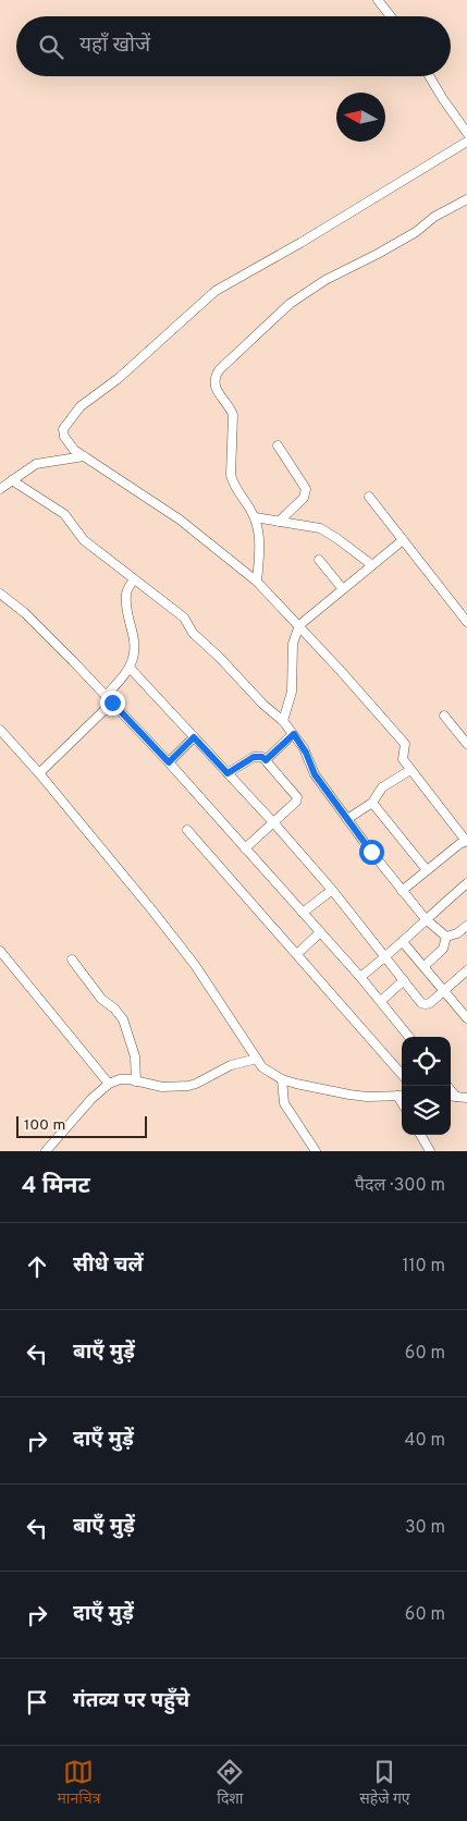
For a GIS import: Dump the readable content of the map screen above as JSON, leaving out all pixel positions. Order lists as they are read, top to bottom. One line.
{"scale_bar":"100 m","north":"left","page":{"search":"यहाँ खोजें","scale":"100 m","heading":["4 मिनट","पैदल · 300 m"],"list":[["सीधे चलें","110 m"],["बाएँ मुड़ें","60 m"],["दाएँ मुड़ें","40 m"],["बाएँ मुड़ें","30 m"],["दाएँ मुड़ें","60 m"],"गंतव्य पर पहुँचे"],"nav":["मानचित्र","दिशा","सहेजे गए"]}}
